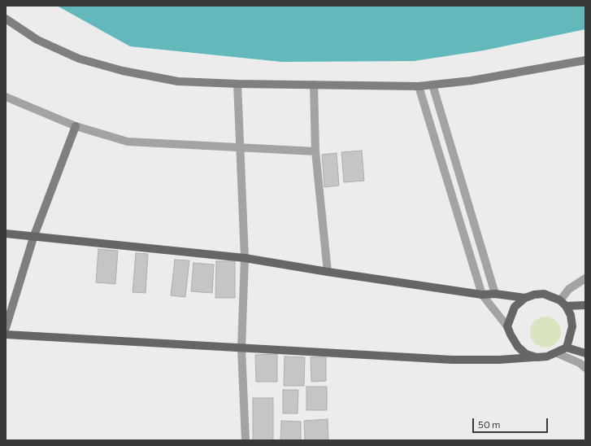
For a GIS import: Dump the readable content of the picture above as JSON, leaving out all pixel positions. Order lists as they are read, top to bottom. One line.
{"scale_bar":"50 m"}
